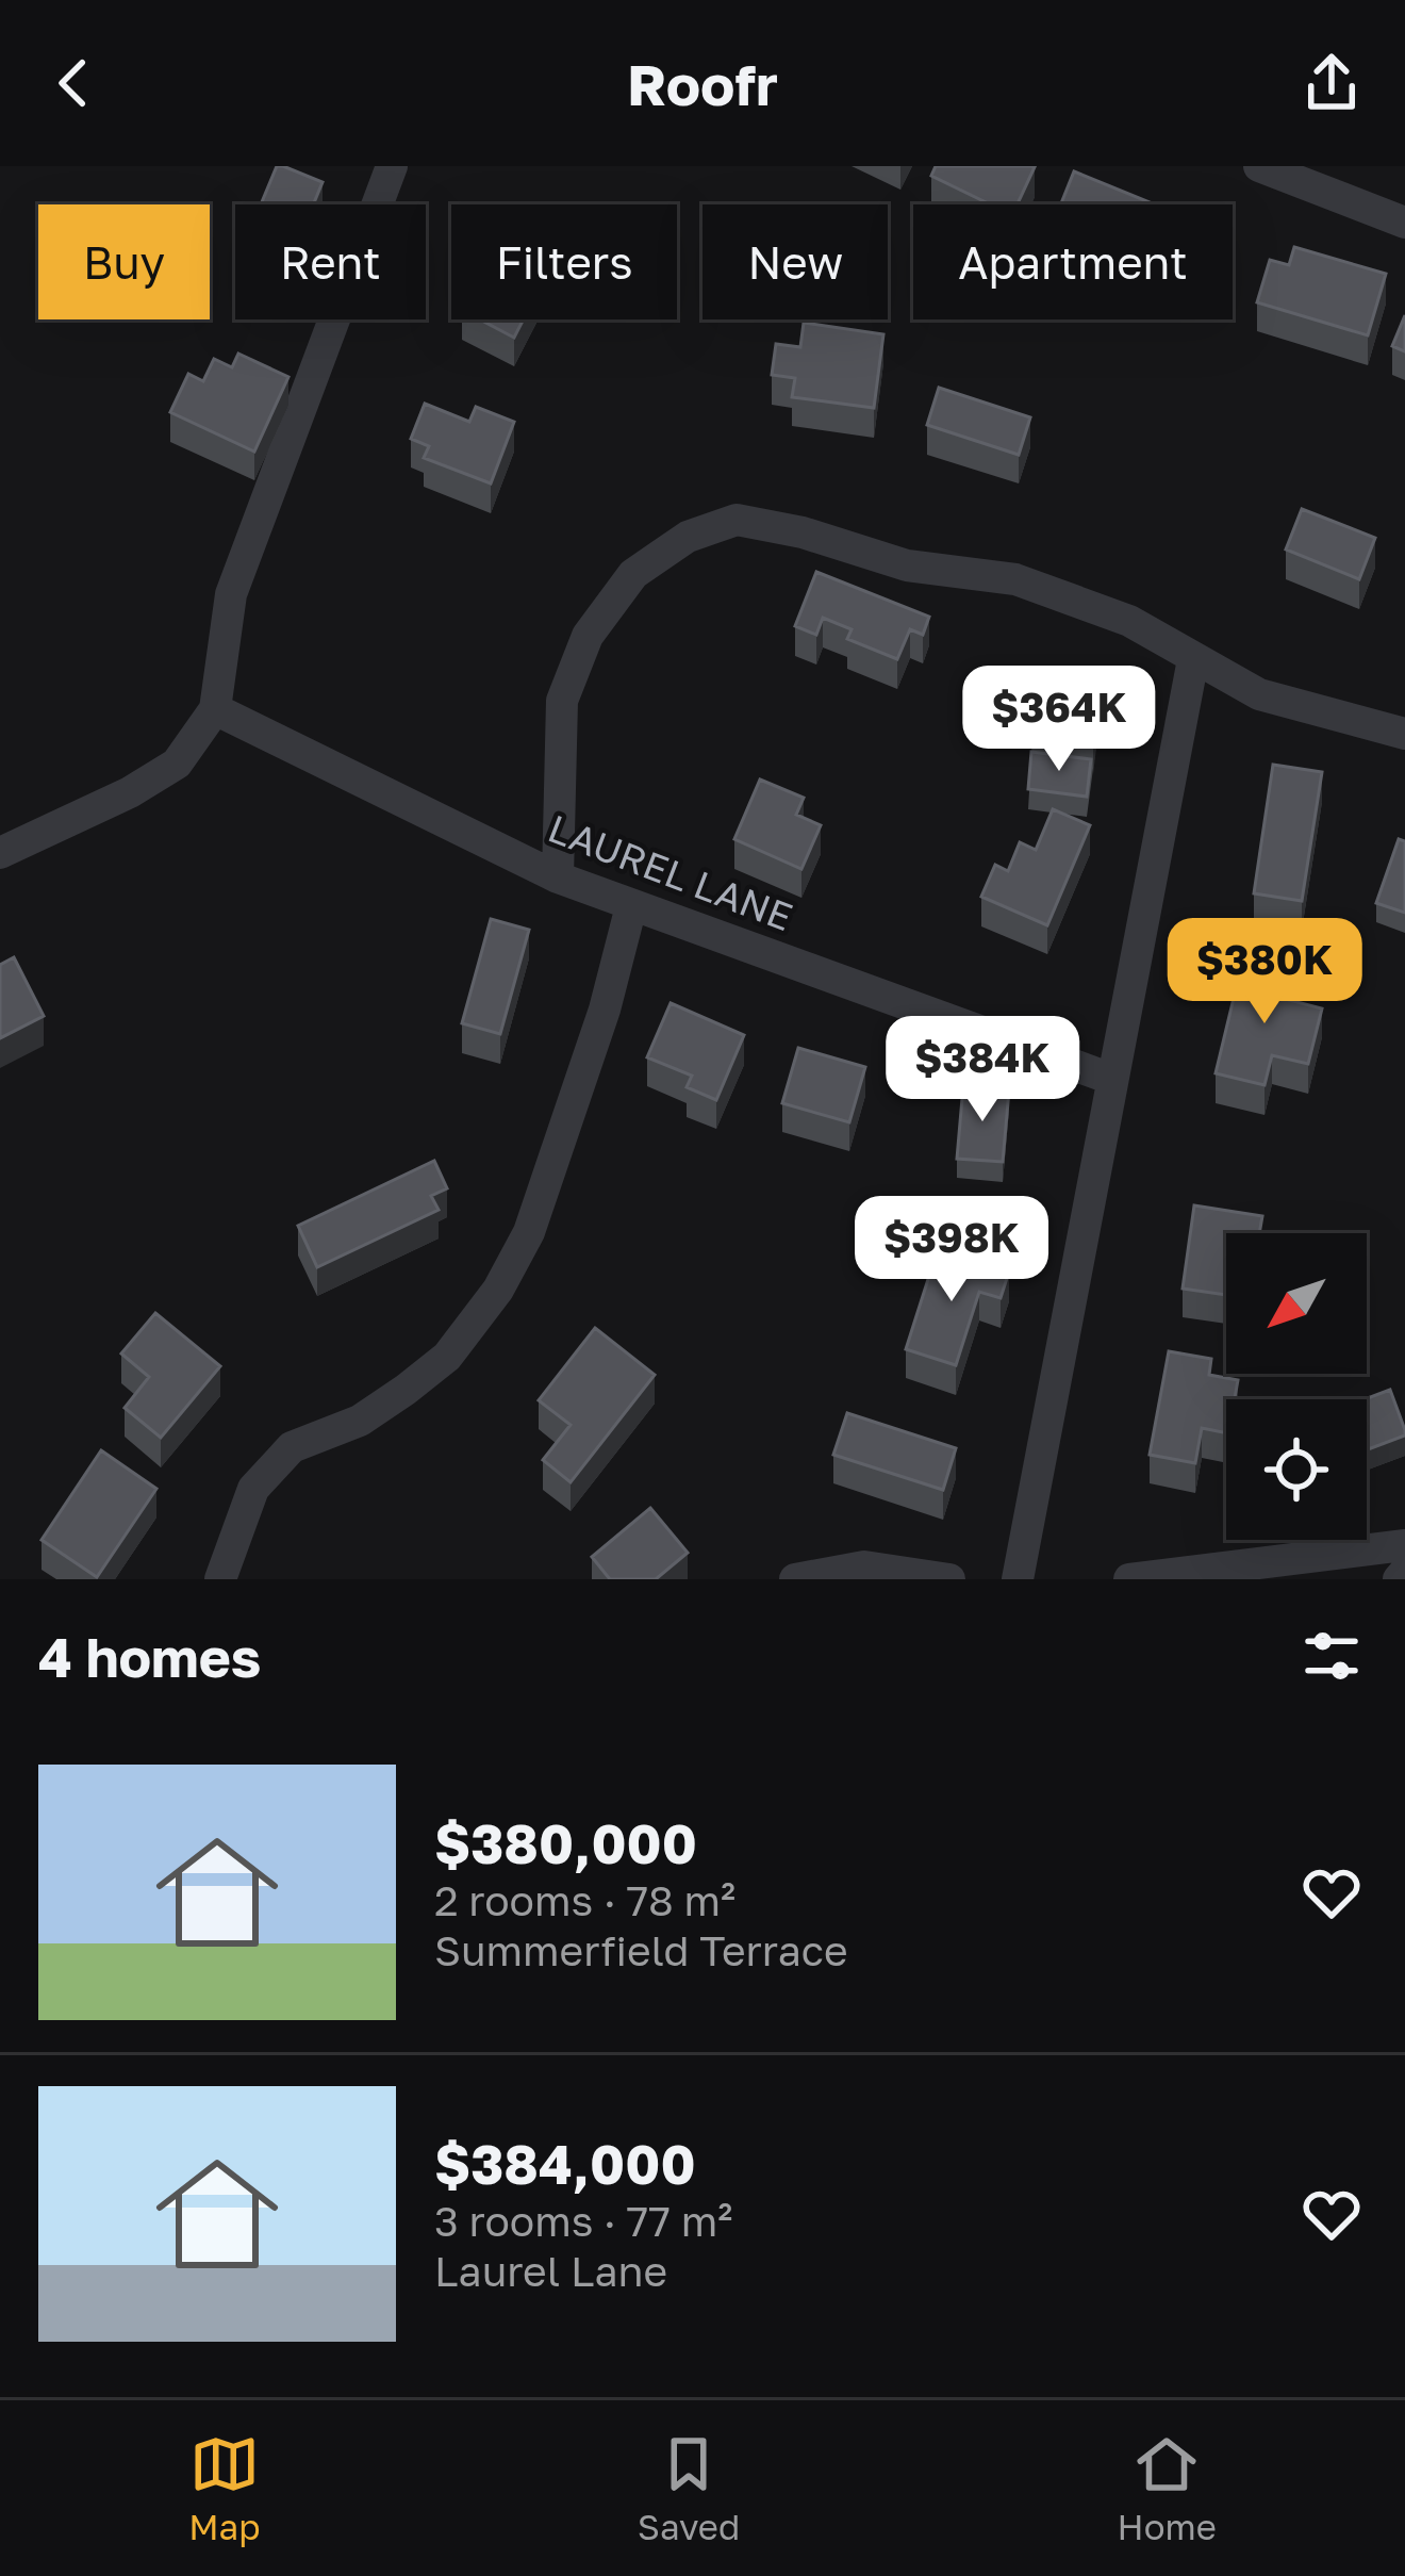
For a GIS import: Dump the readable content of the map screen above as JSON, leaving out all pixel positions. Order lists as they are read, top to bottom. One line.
{"streets":{"street":["LAUREL LANE"]},"north":"bottom left","page":{"header":"Roofr","chip":["Buy","Rent","Filters","New","Apartment"],"price":["$364K","$380K","$384K","$398K"],"heading":"4 homes","list":[{"name":"$380,000","note":"2 rooms · 78 m² · Summerfield Terrace"},{"name":"$384,000","note":"3 rooms · 77 m² · Laurel Lane"}],"tabs":["Map","Saved","Home"]}}
